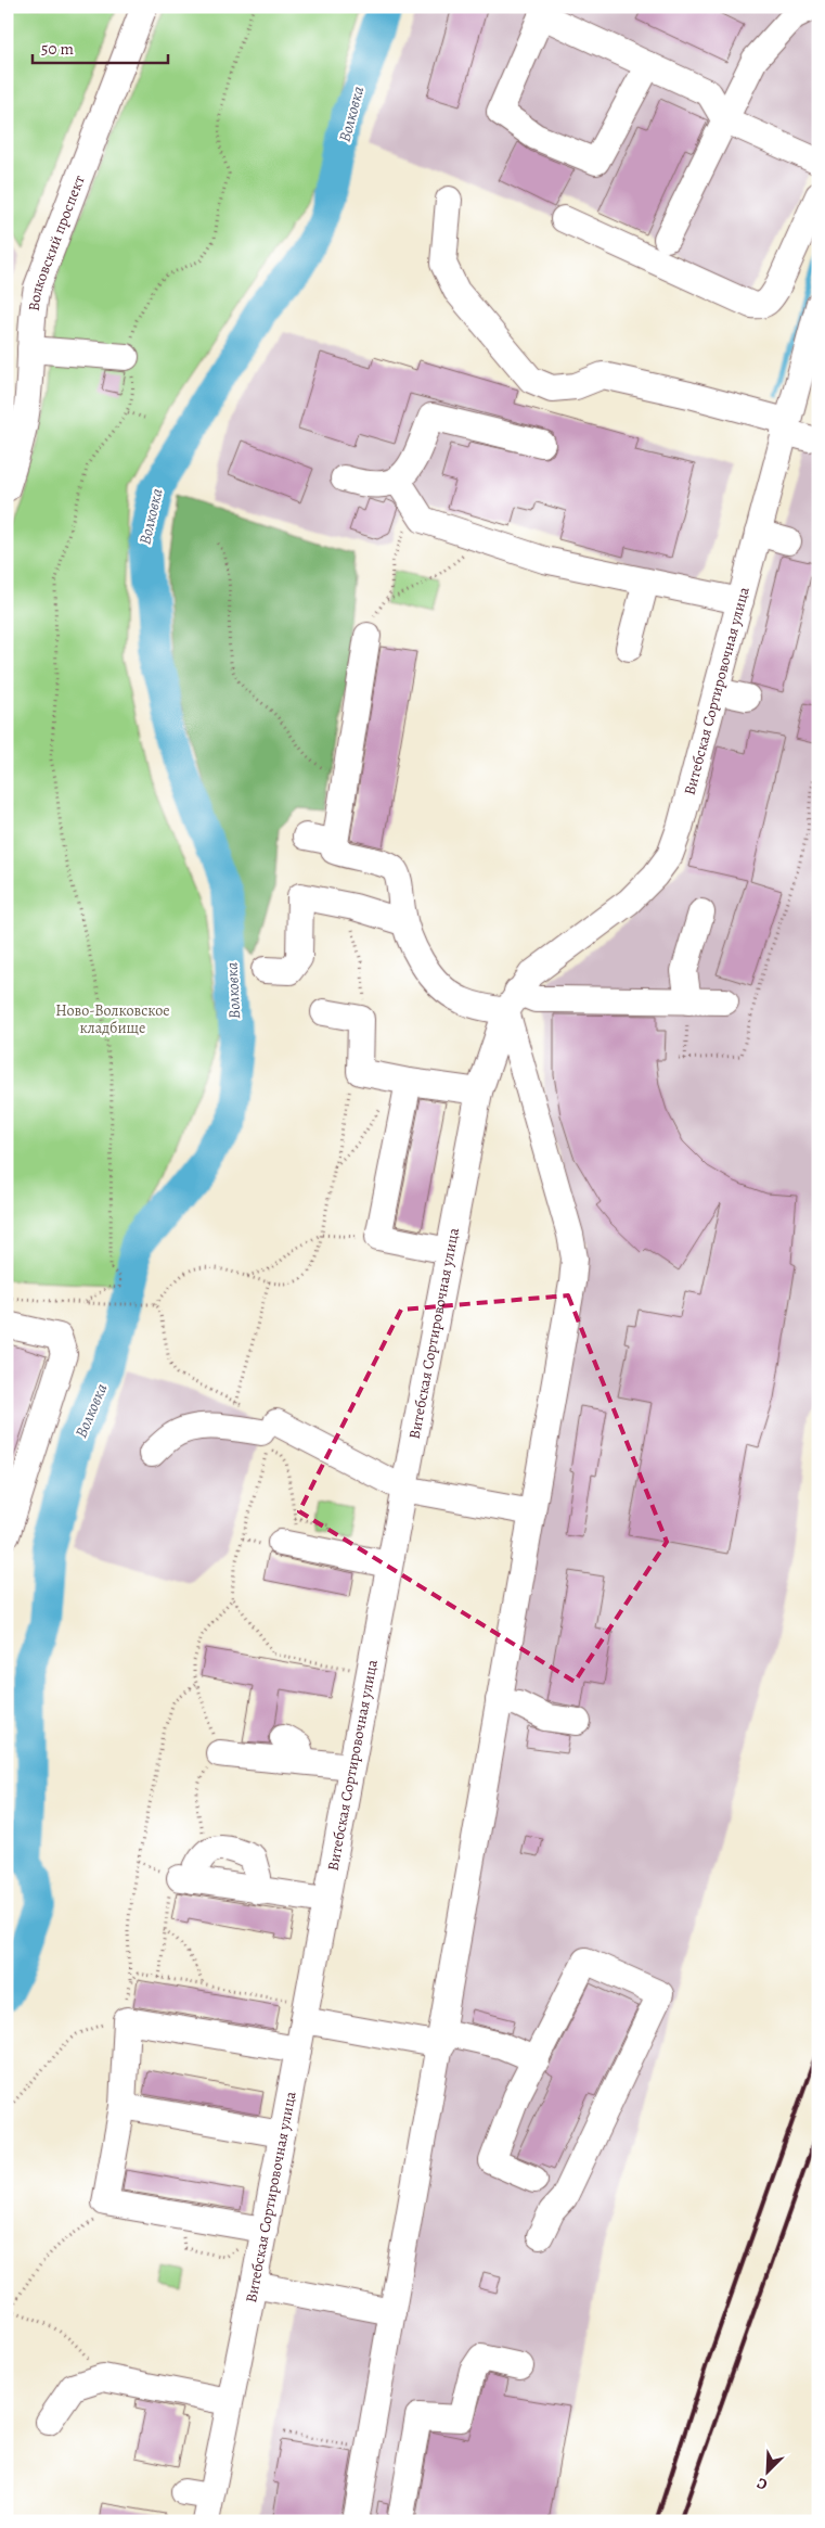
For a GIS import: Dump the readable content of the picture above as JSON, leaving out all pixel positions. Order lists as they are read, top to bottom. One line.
{"streets":{"street":["Волковский проспект","Витебская Сортировочная улица"]},"water":["Волковка"],"parks":["Ново-Волковское кладбище"],"scale_bar":"50 m","north":"bottom left"}
